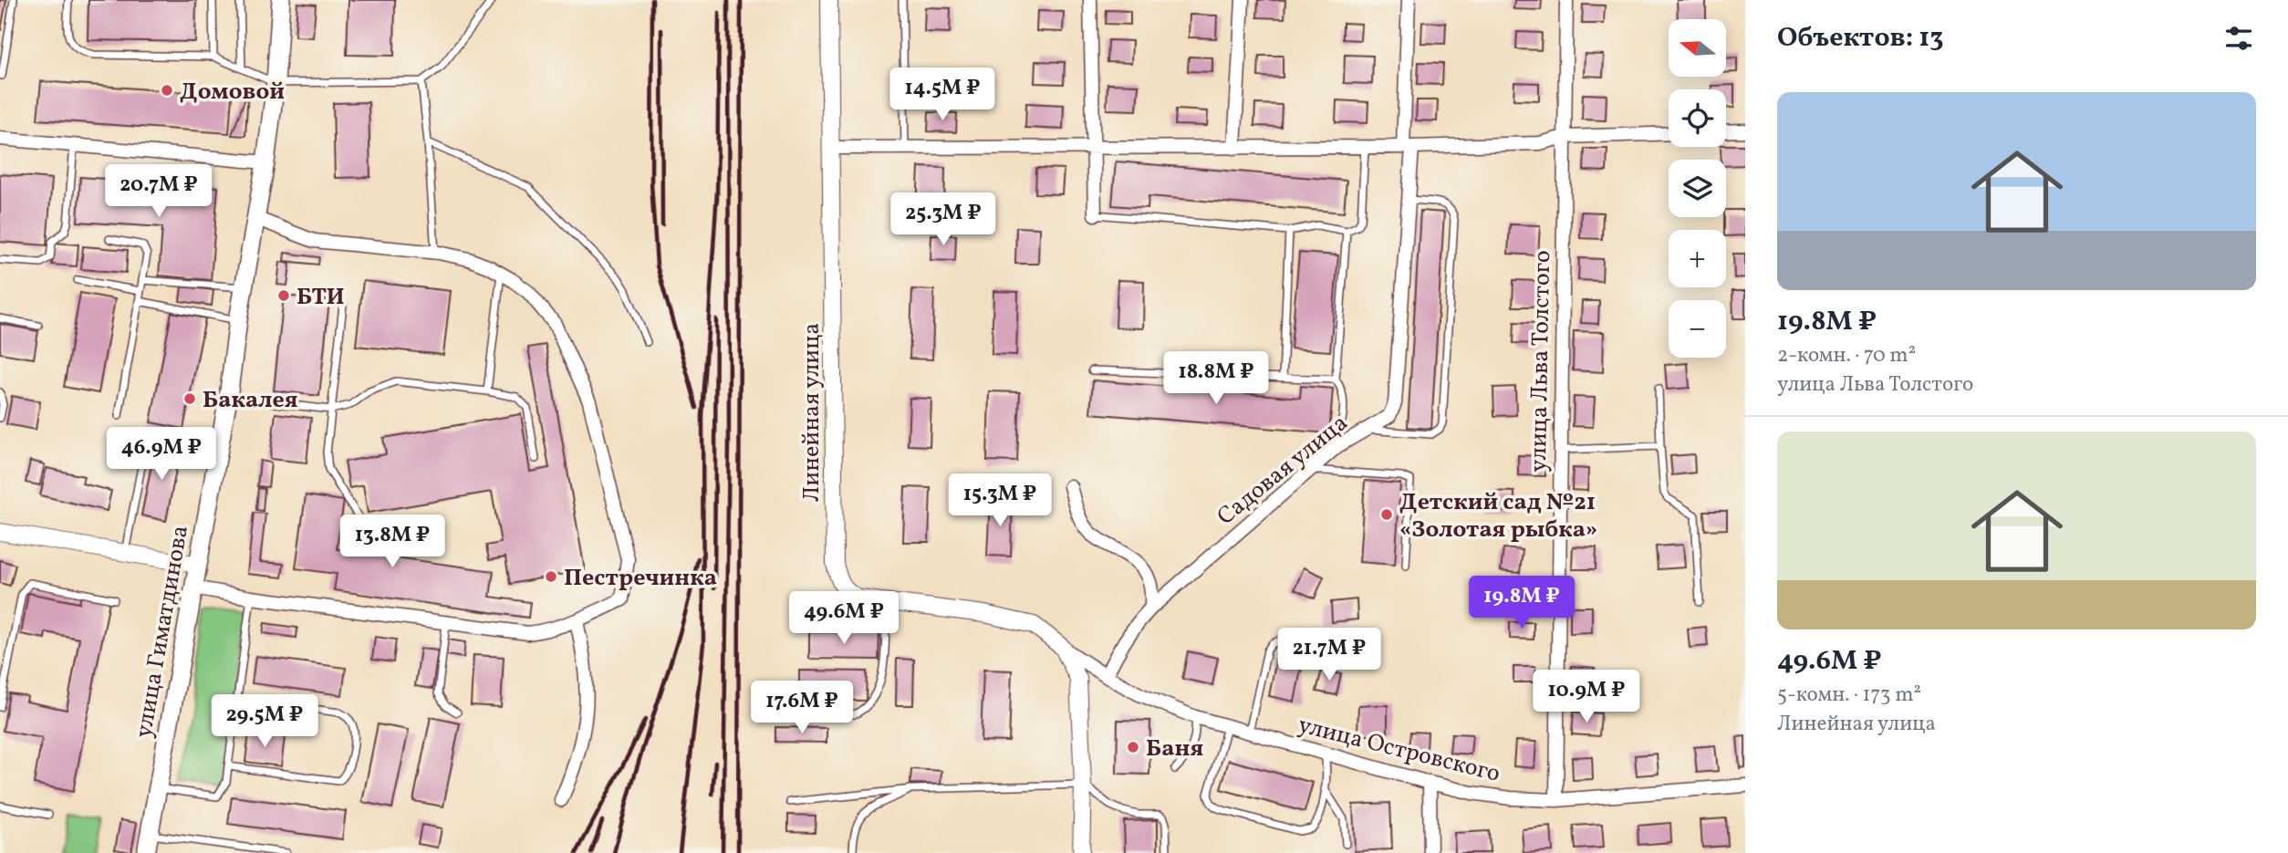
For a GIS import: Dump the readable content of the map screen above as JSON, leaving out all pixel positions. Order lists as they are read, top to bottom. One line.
{"streets":{"main road":["улица Гиматдинова"],"street":["улица Льва Толстого","Линейная улица","Садовая улица","улица Островского"]},"crossings":[["улица Льва Толстого","улица Островского"],["Линейная улица","улица Островского"],["Садовая улица","улица Островского"]],"places":["Домовой","БТИ","Бакалея","Детский сад №21 «Золотая рыбка»","Пестречинка","Баня"],"north":"left","page":{"heading":"Объектов: 13","map_buttons":["+","−"],"price":["14.5M ₽","20.7M ₽","25.3M ₽","18.8M ₽","46.9M ₽","15.3M ₽","13.8M ₽","19.8M ₽","49.6M ₽","21.7M ₽","10.9M ₽","17.6M ₽","29.5M ₽"],"list":[{"name":"19.8M ₽","note":"2-комн. · 70 m² · улица Льва Толстого"},{"name":"49.6M ₽","note":"5-комн. · 173 m² · Линейная улица"}]}}
